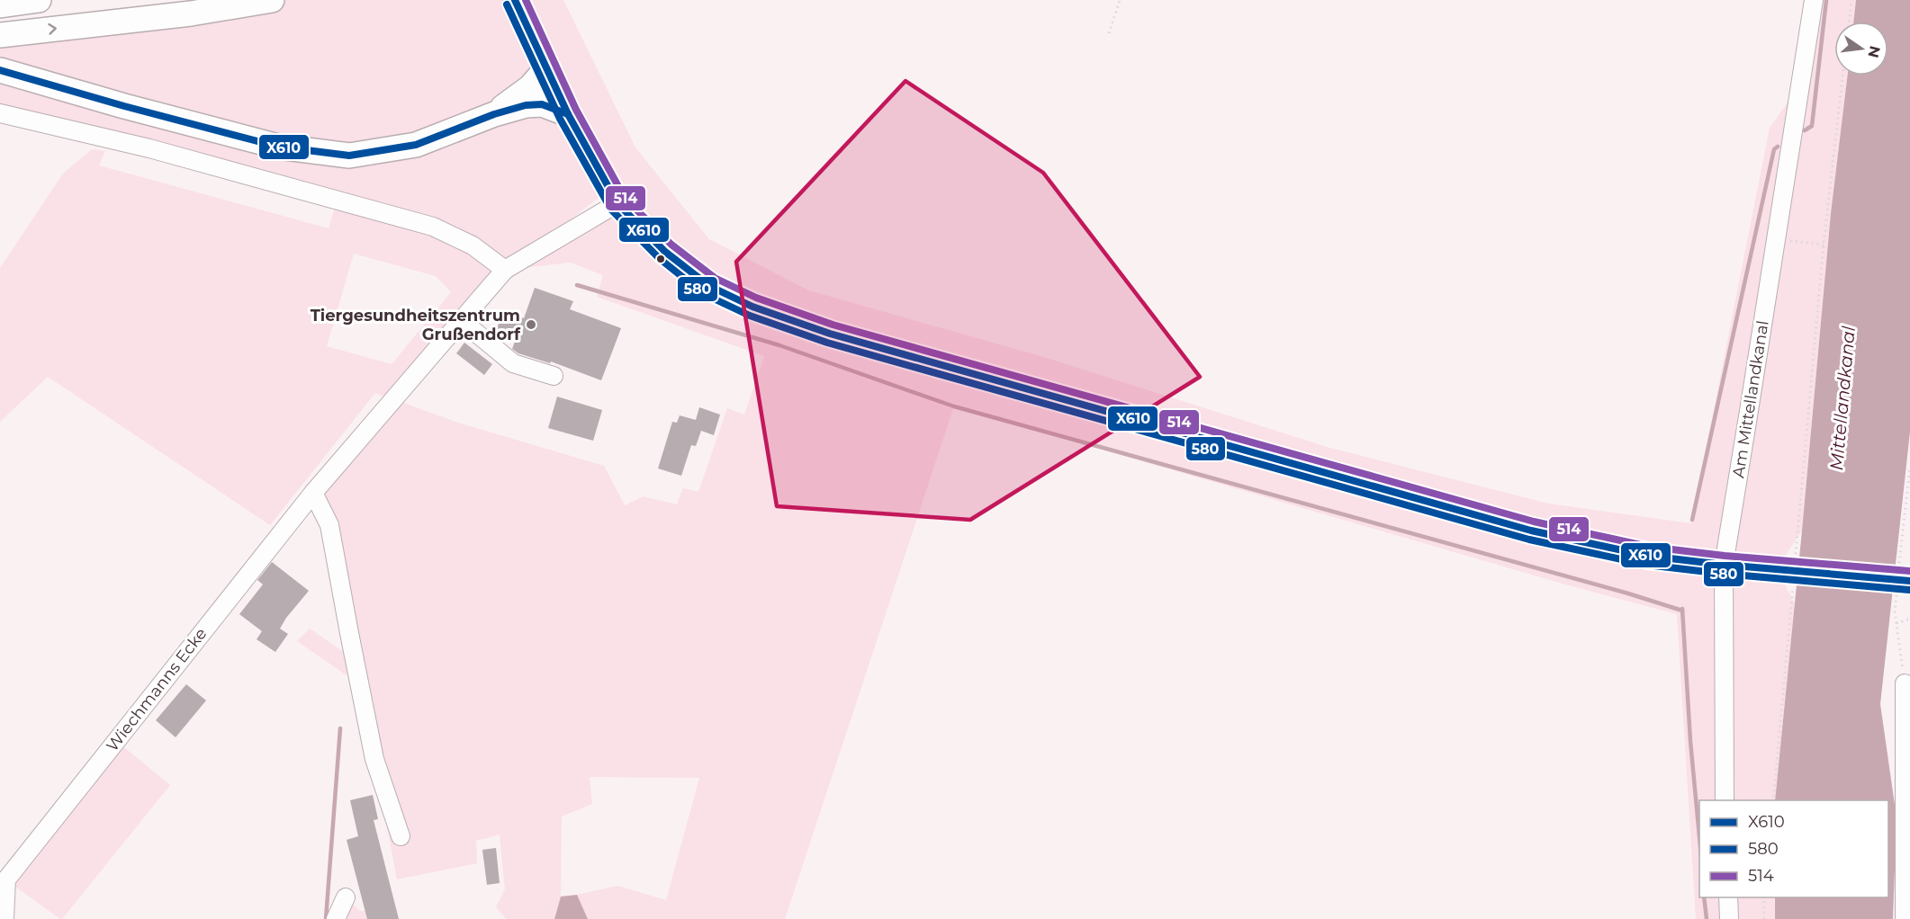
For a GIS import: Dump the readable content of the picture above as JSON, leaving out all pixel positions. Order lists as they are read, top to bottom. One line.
{"streets":{"street":["Am Mittellandkanal","Wiechmanns Ecke"]},"water":["Mittellandkanal"],"places":["Tiergesundheitszentrum Grußendorf"],"lines":["transit line X610","transit line 514","transit line 580"],"legend":["X610","580","514"],"north":"right"}
